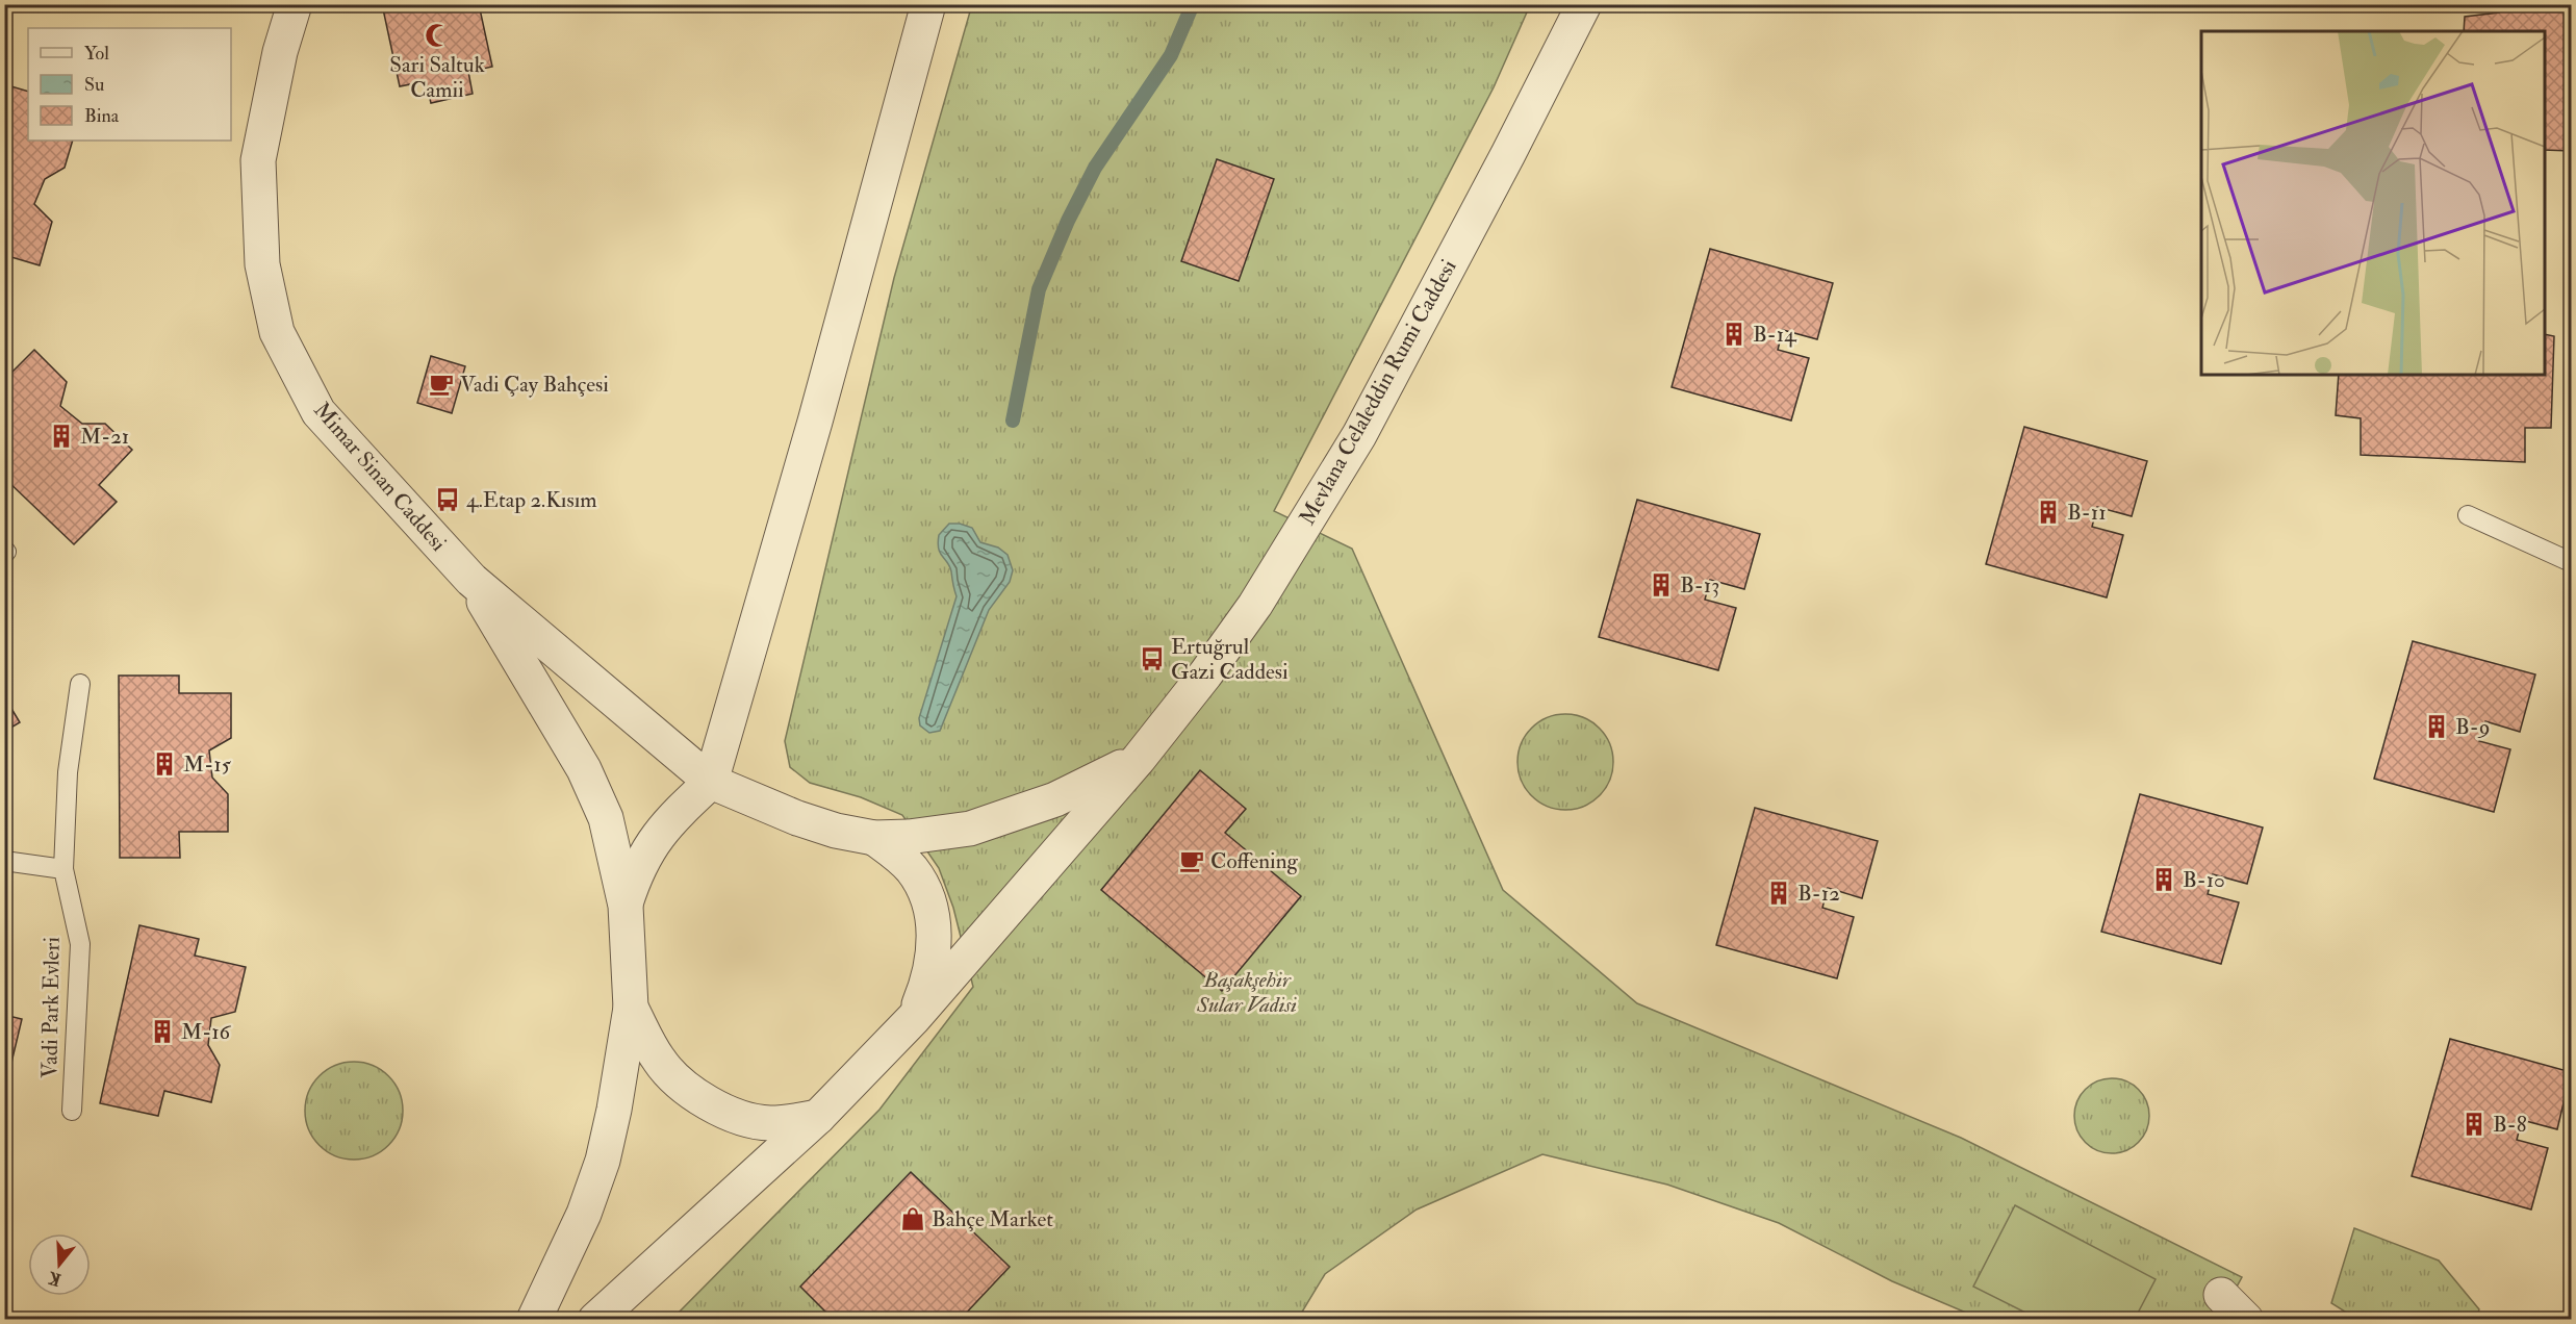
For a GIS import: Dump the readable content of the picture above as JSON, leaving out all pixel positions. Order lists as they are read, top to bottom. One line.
{"streets":{"street":["Mevlana Celaleddin Rumi Caddesi","Mimar Sinan Caddesi"],"lane":["Vadi Park Evleri"]},"parks":["Başakşehir Sular Vadisi"],"places":{"mosque":["Sari Saltuk Camii"],"building":["B-14","M-21","B-11","B-13","B-9","M-15","B-10","B-12","M-16","B-8"],"cafe":["Vadi Çay Bahçesi","Coffening"],"bus stop":["4.Etap 2.Kısım","Ertuğrul Gazi Caddesi"],"shop":["Bahçe Market"]},"legend":["Yol","Su","Bina"],"north":"bottom"}
